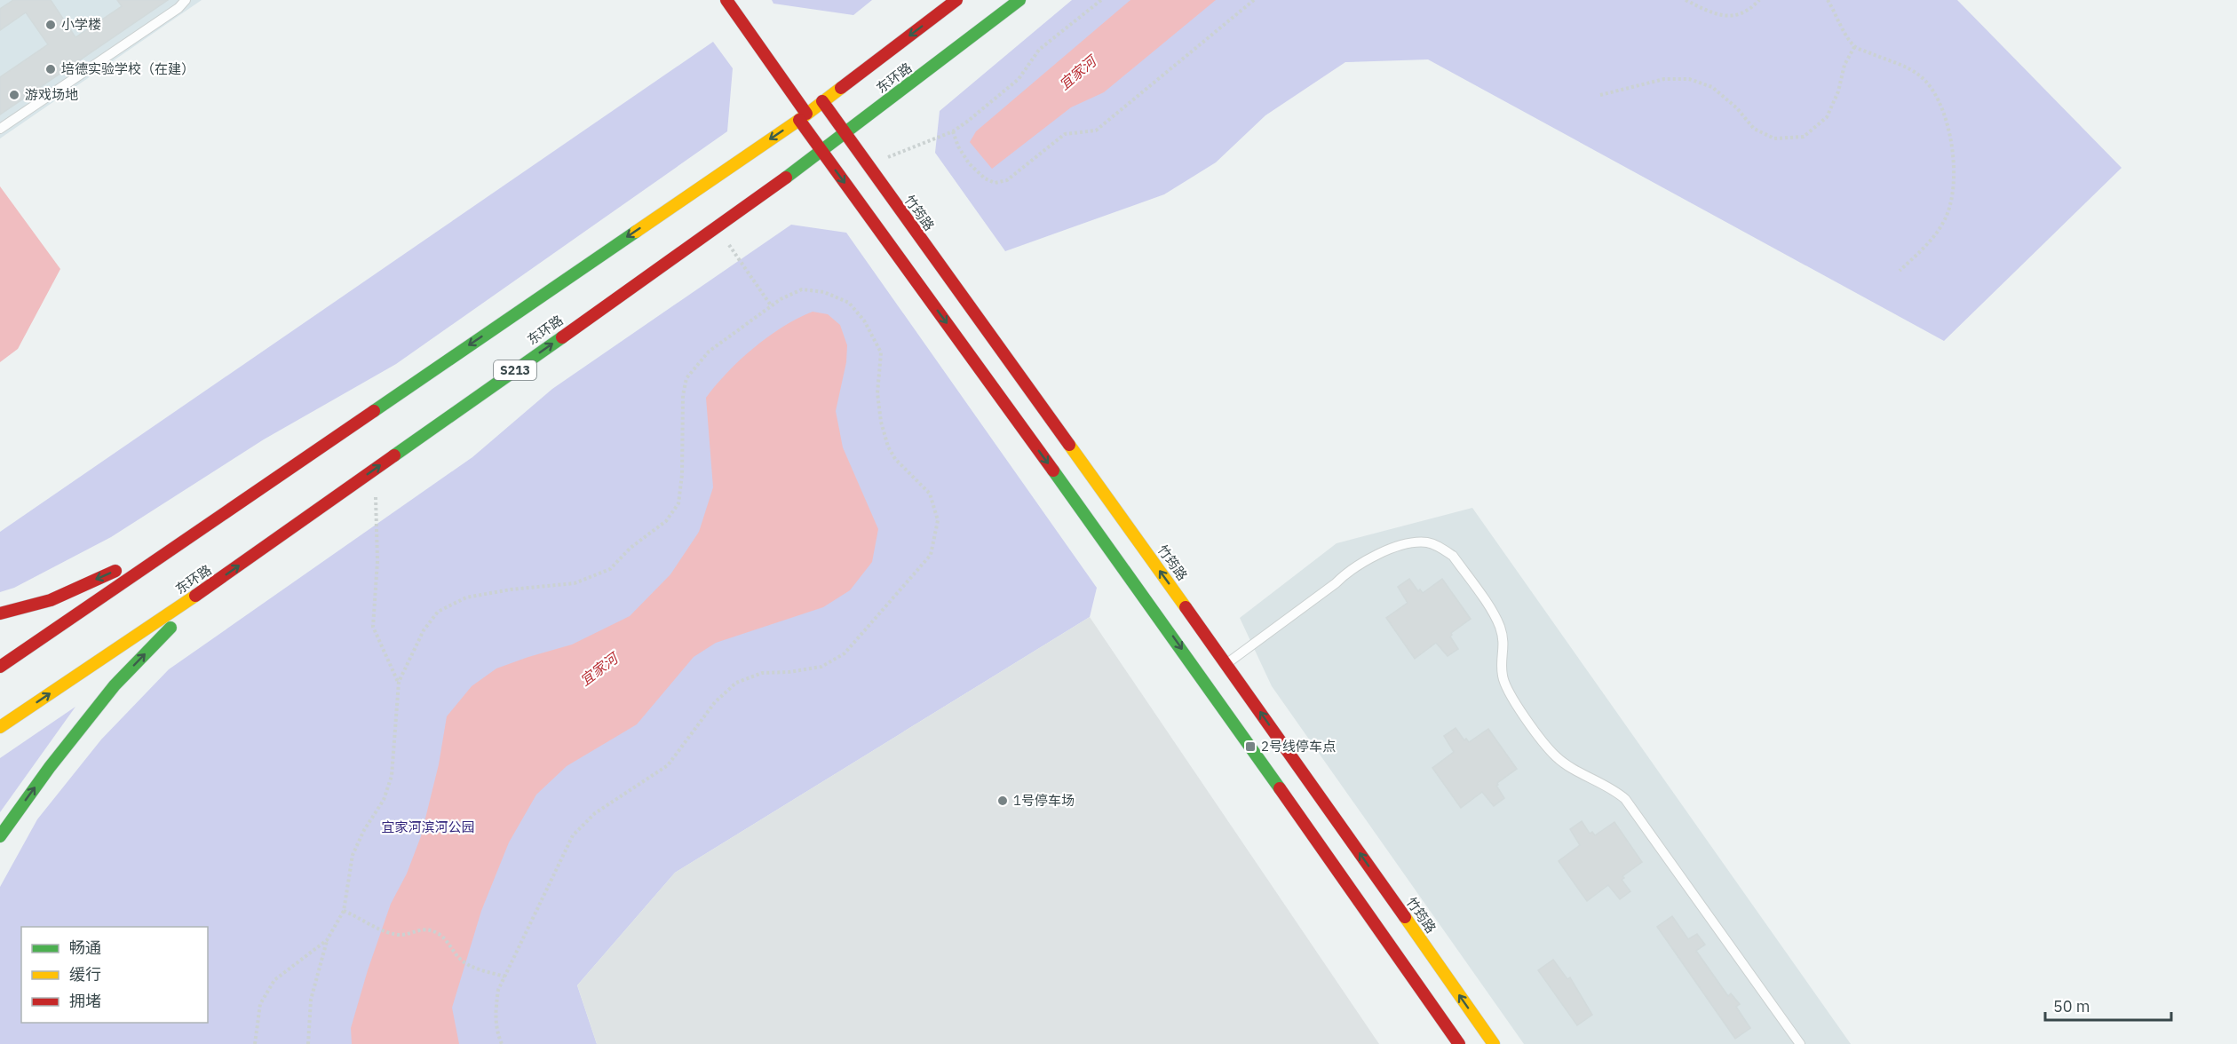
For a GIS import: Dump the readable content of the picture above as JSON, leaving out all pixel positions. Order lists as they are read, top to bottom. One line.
{"streets":{"main road":["东环路","竹筠路","S213"]},"crossings":[["东环路","竹筠路"]],"water":["宜家河"],"parks":["宜家河滨河公园"],"places":{"other":["小学楼","培德实验学校（在建）","游戏场地","1号停车场"],"transit":["2号线停车点"]},"legend":["畅通","缓行","拥堵"],"scale_bar":"50 m"}
